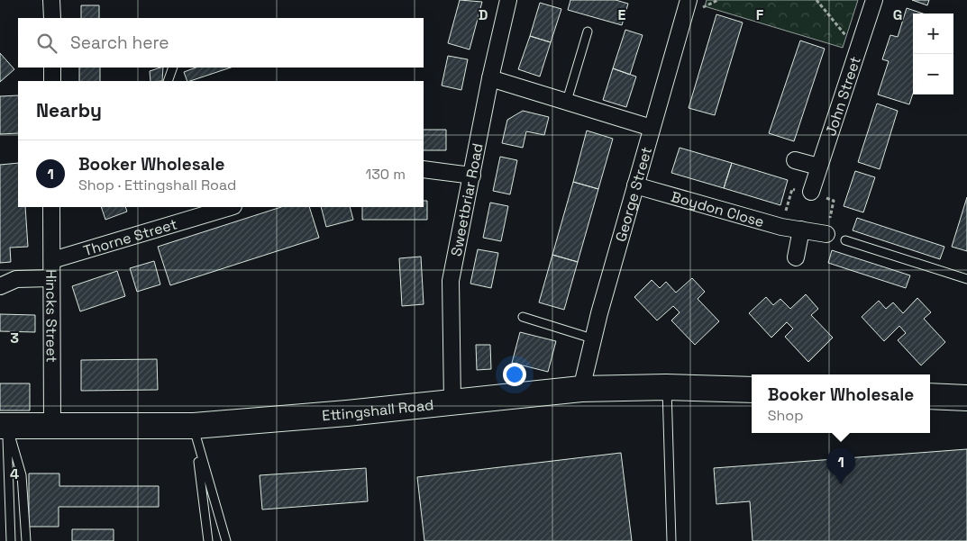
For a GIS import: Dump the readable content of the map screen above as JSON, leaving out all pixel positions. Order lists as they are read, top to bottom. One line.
{"streets":{"main road":["Ettingshall Road"],"street":["John Street","George Street","Sweetbriar Road","Boydon Close","Thorne Street","Hincks Street"]},"crossings":[["George Street","Boydon Close"],["George Street","Ettingshall Road"],["Sweetbriar Road","Ettingshall Road"],["Thorne Street","Hincks Street"],["Hincks Street","Ettingshall Road"]],"page":{"map_buttons":["+","−"],"search":"Search here","heading":"Nearby","list":[{"mark":"1","name":"Booker Wholesale","note":"Shop · Ettingshall Road","value":"130 m"}],"popup":["Booker Wholesale","Shop"],"pins":"1"},"grid":{"columns":["D","E","F","G"],"rows":["3","4"]}}
